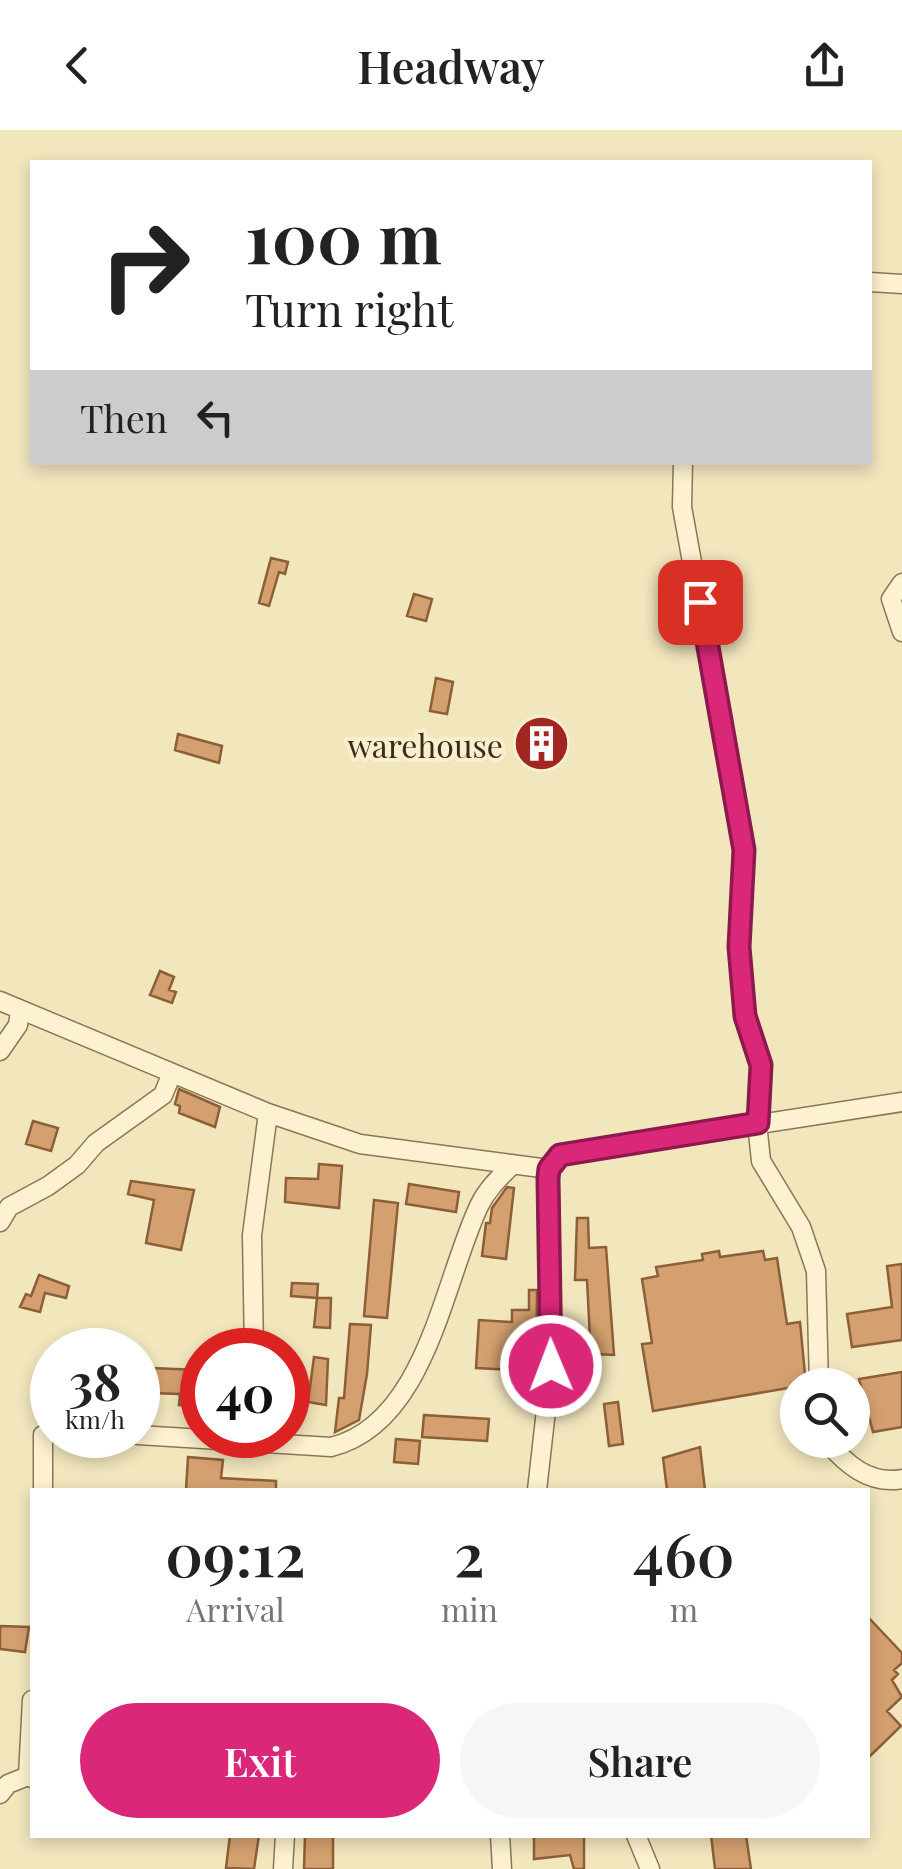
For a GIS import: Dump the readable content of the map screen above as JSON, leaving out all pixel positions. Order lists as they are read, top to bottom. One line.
{"places":{"building":["warehouse"]},"page":{"header":"Headway","turn":["100 m","Turn right"],"then":"Then","speed":"38 km/h","limit":"40","eta":["09:12","Arrival","2","min","460","m"],"buttons":["Exit","Share"]}}
